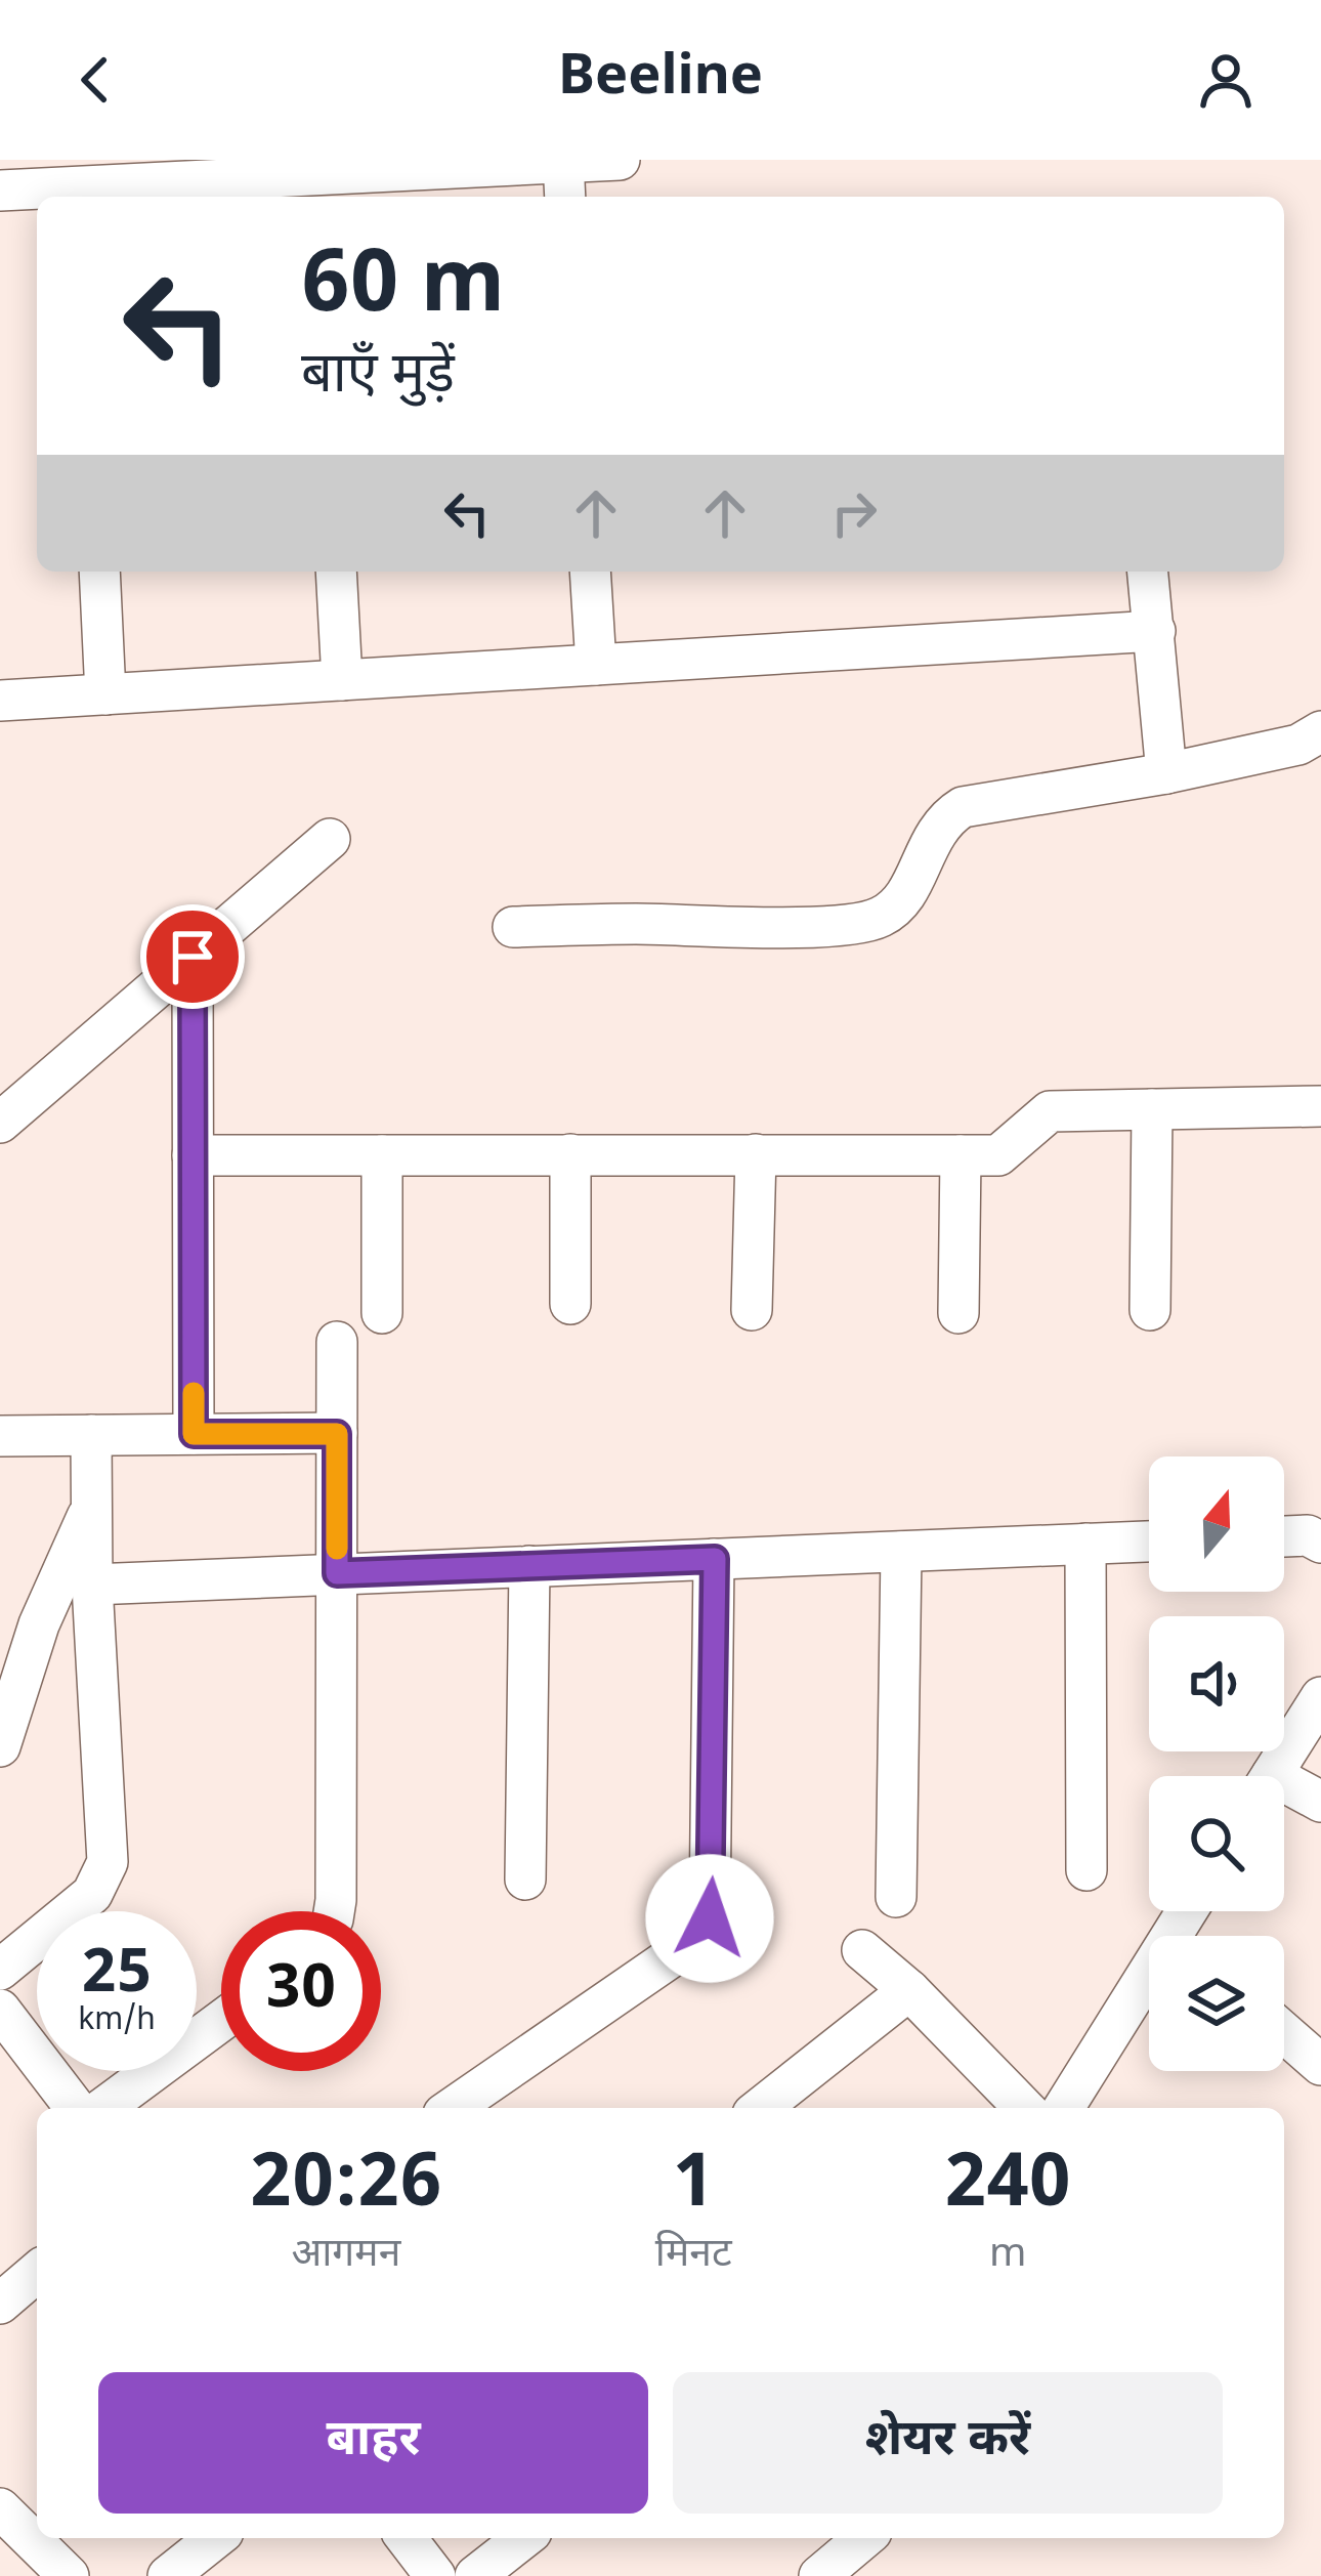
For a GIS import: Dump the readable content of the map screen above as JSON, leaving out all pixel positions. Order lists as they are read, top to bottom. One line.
{"north":"top","page":{"header":"Beeline","turn":["60 m","बाएँ मुड़ें"],"speed":"25 km/h","limit":"30","eta":["20:26","आगमन","1","मिनट","240","m"],"buttons":["बाहर","शेयर करें"]}}
